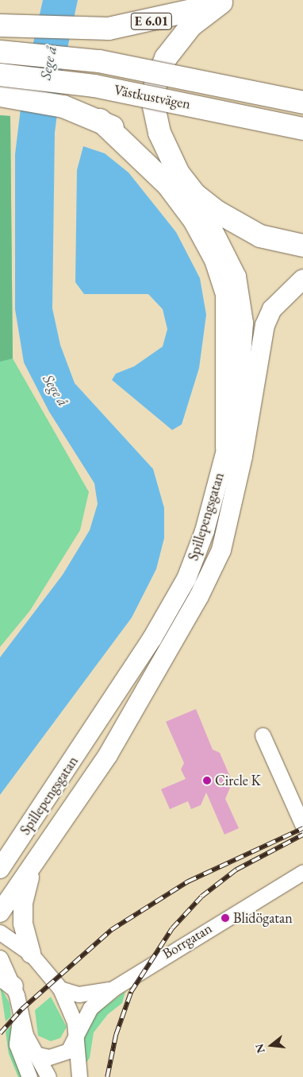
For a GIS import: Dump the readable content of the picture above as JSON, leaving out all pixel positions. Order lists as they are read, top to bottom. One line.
{"streets":{"main road":["E 6.01","Västkustvägen"],"street":["Spillepengsgatan","Borrgatan"]},"water":["Sege å"],"places":["Circle K","Blidögatan"],"north":"left"}
